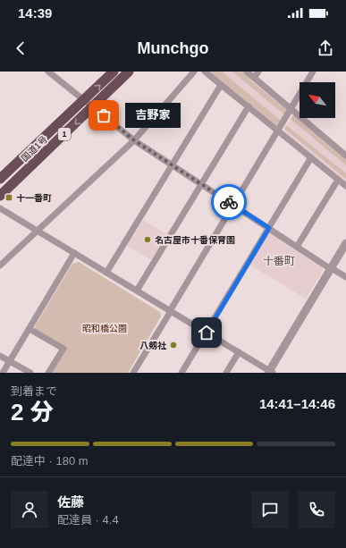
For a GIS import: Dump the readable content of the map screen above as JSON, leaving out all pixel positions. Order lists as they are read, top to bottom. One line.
{"streets":{"highway":["1","国道1号"]},"districts":["十番町"],"parks":["昭和橋公園"],"places":{"other":["吉野家","名古屋市十番保育園","八剱社"],"transit":["十一番町"]},"north":"top left","page":{"status":"14:39","header":"Munchgo","bubble":"吉野家","heading":["2 分","到着まで","14:41–14:46"],"panel":["佐藤","配達員 · 4.4"],"bar":"配達中 · 180 m"}}
